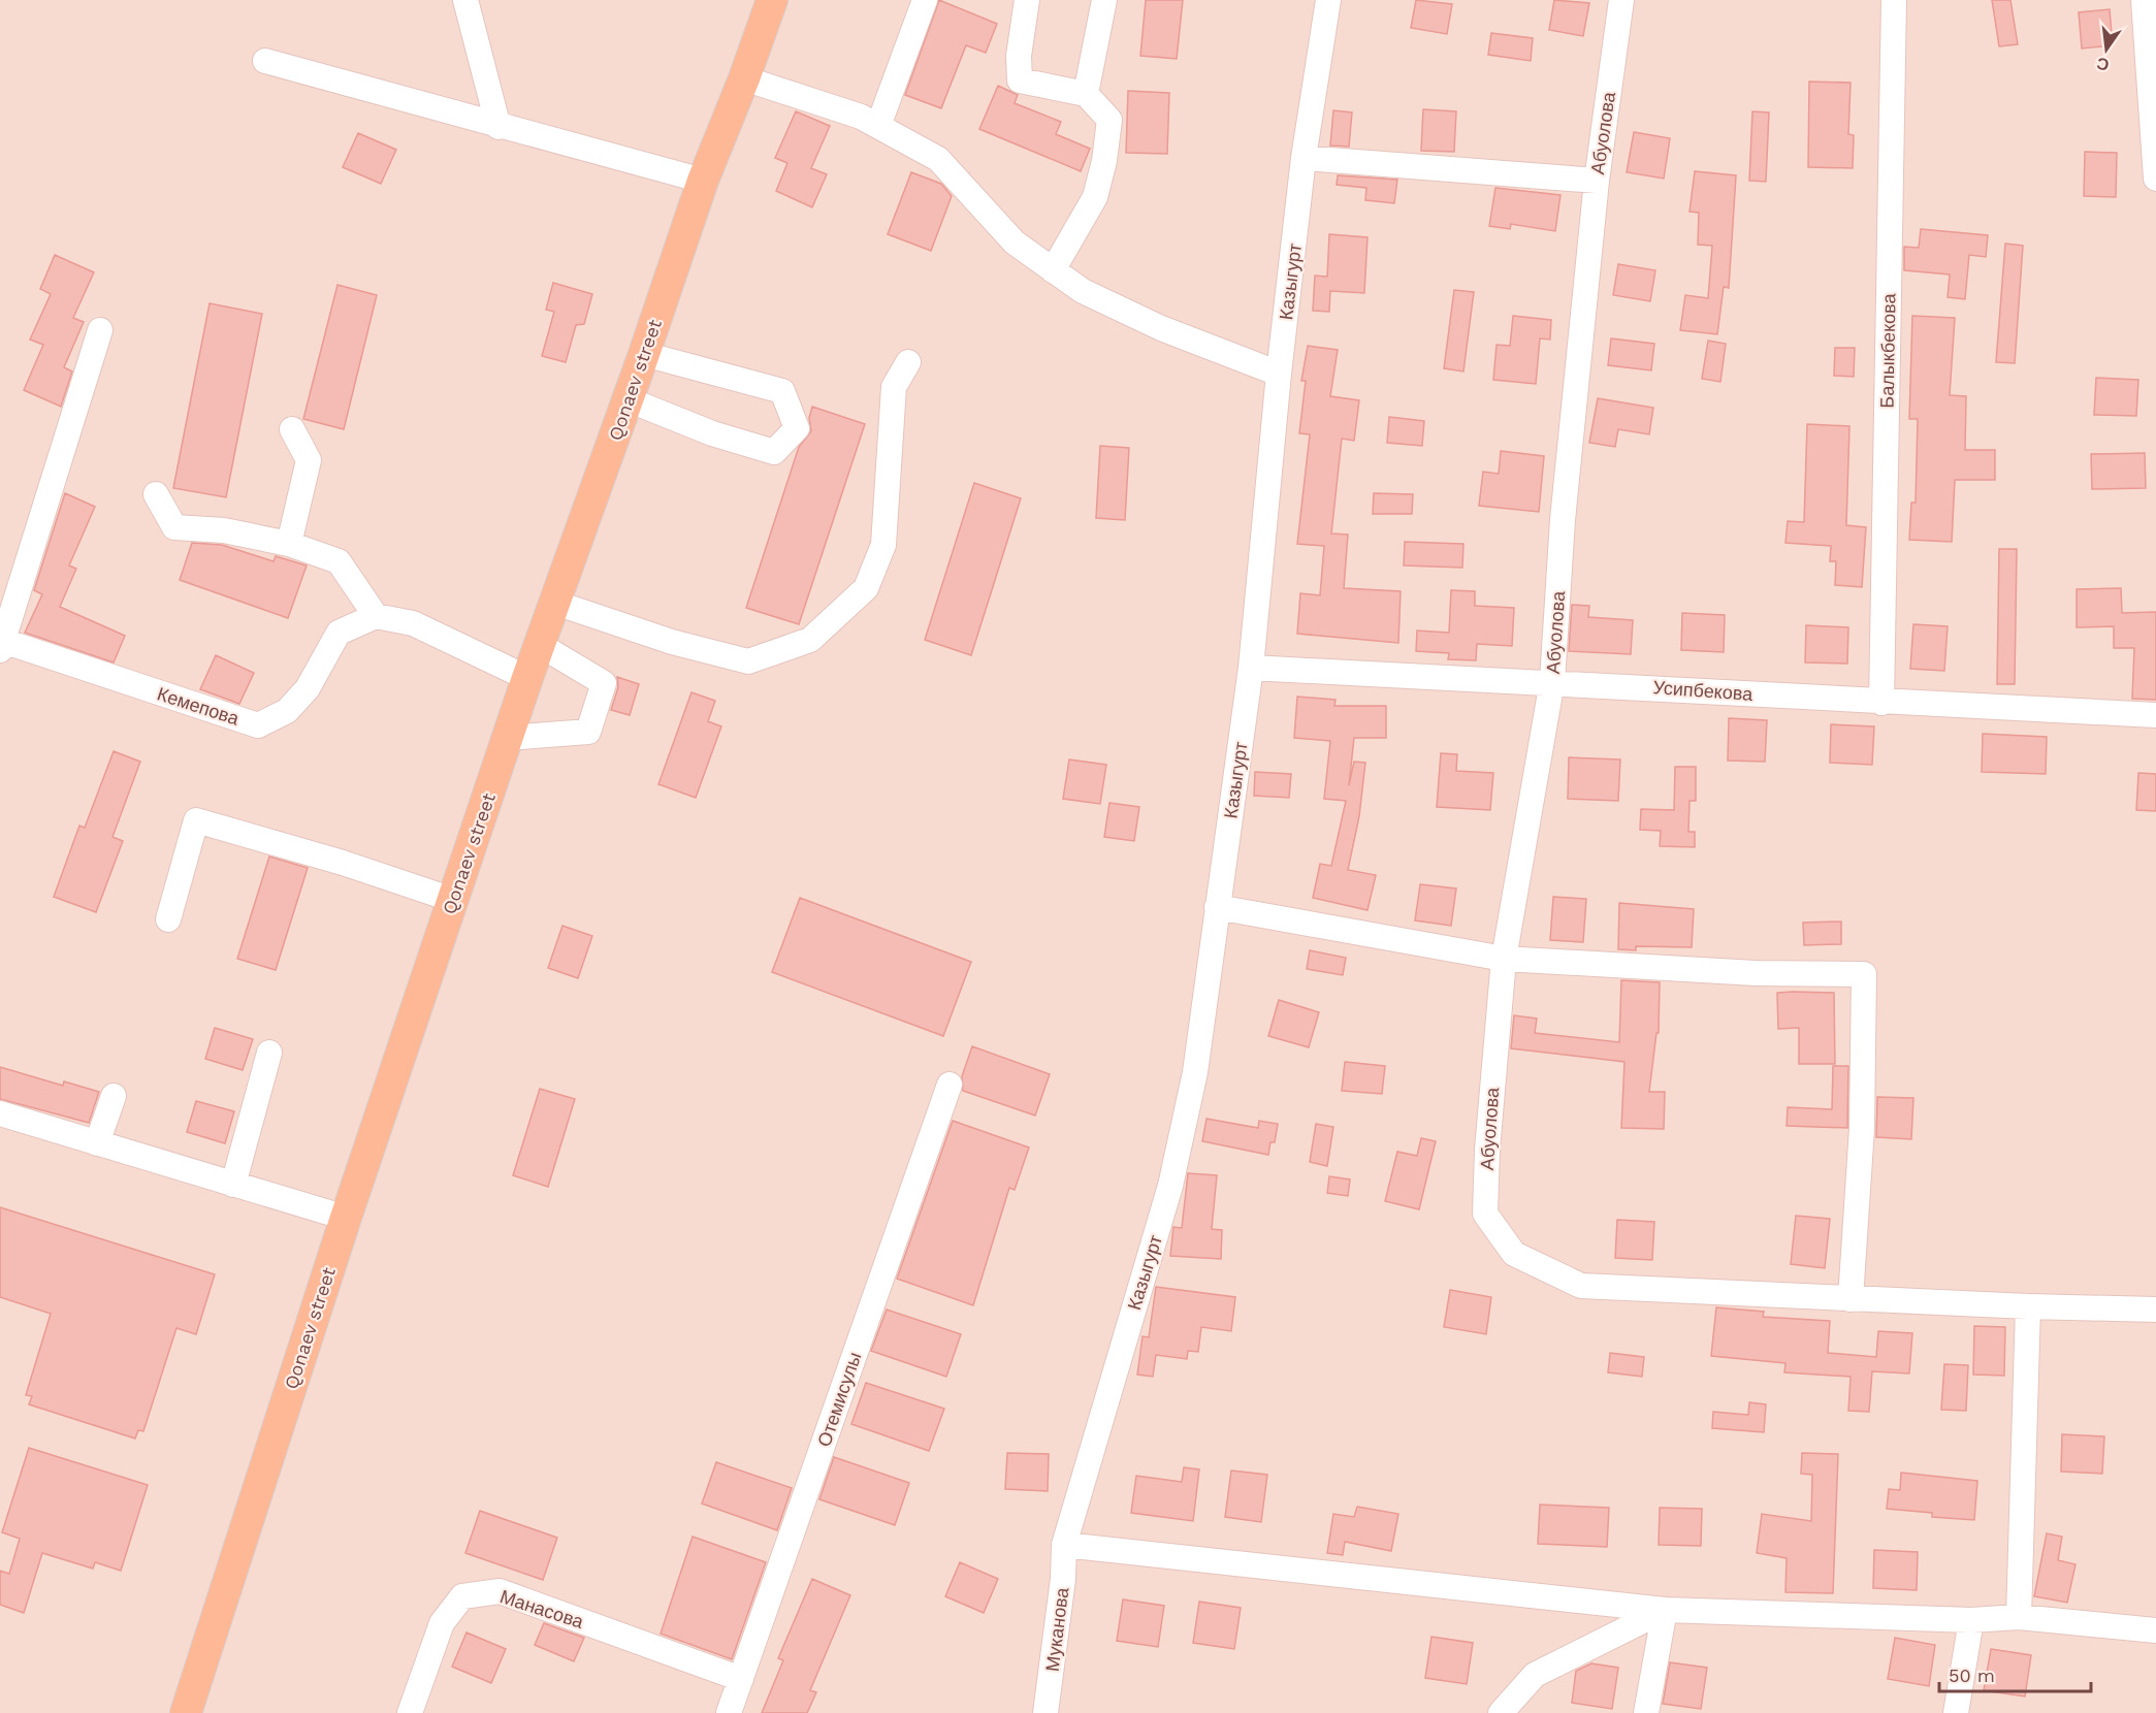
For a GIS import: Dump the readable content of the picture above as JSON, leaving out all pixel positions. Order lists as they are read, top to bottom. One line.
{"streets":{"main road":["Qonaev street"],"street":["Абуолова","Казыгурт","Балыкбекова","Усипбекова","Кемепова","Отемисулы","Манасова","Муканова"]},"crossings":[["Абуолова","Усипбекова"],["Казыгурт","Усипбекова"],["Казыгурт","Муканова"],["Балыкбекова","Усипбекова"],["Отемисулы","Манасова"]],"scale_bar":"50 m","north":"bottom"}
